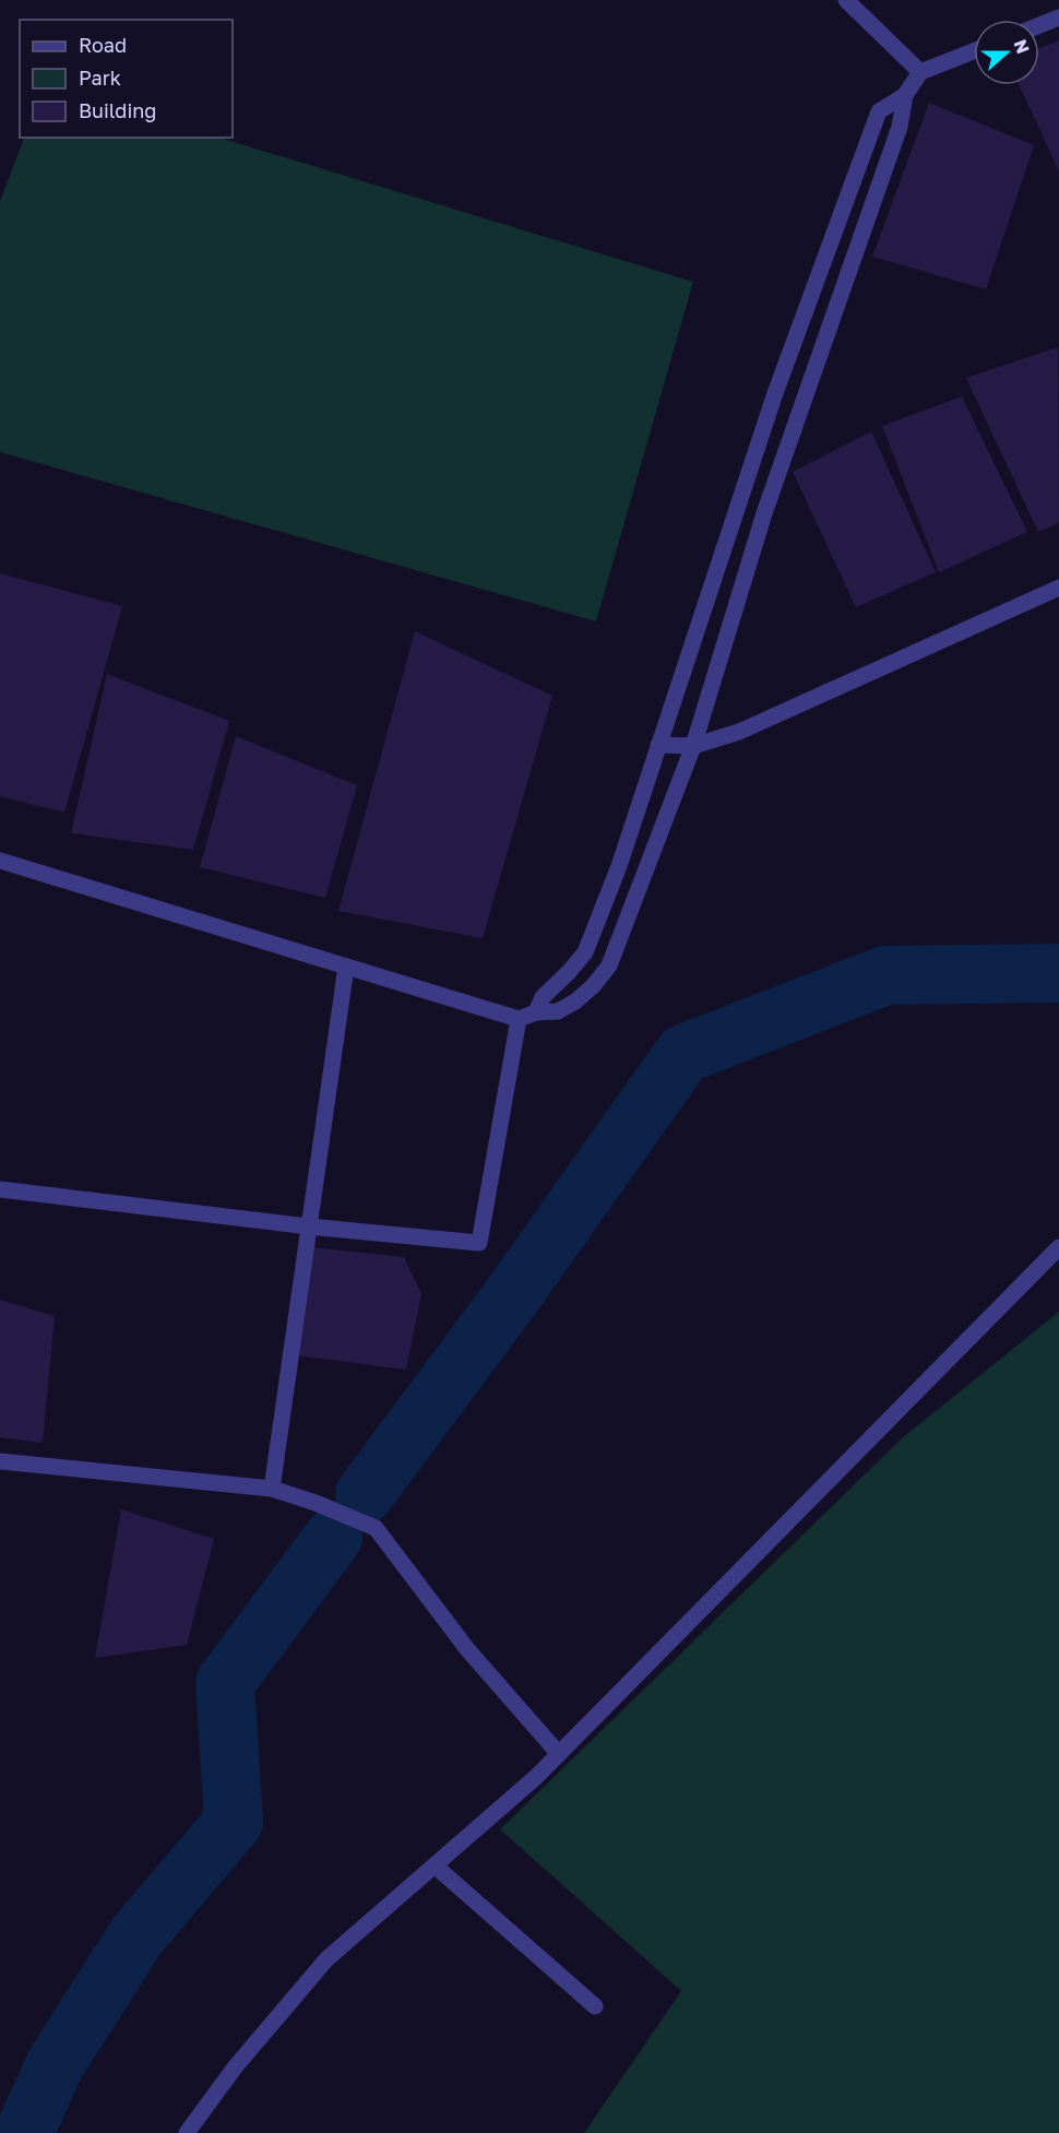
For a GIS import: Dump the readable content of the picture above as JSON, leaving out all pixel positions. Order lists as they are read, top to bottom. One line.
{"legend":["Road","Park","Building"],"north":"right"}
